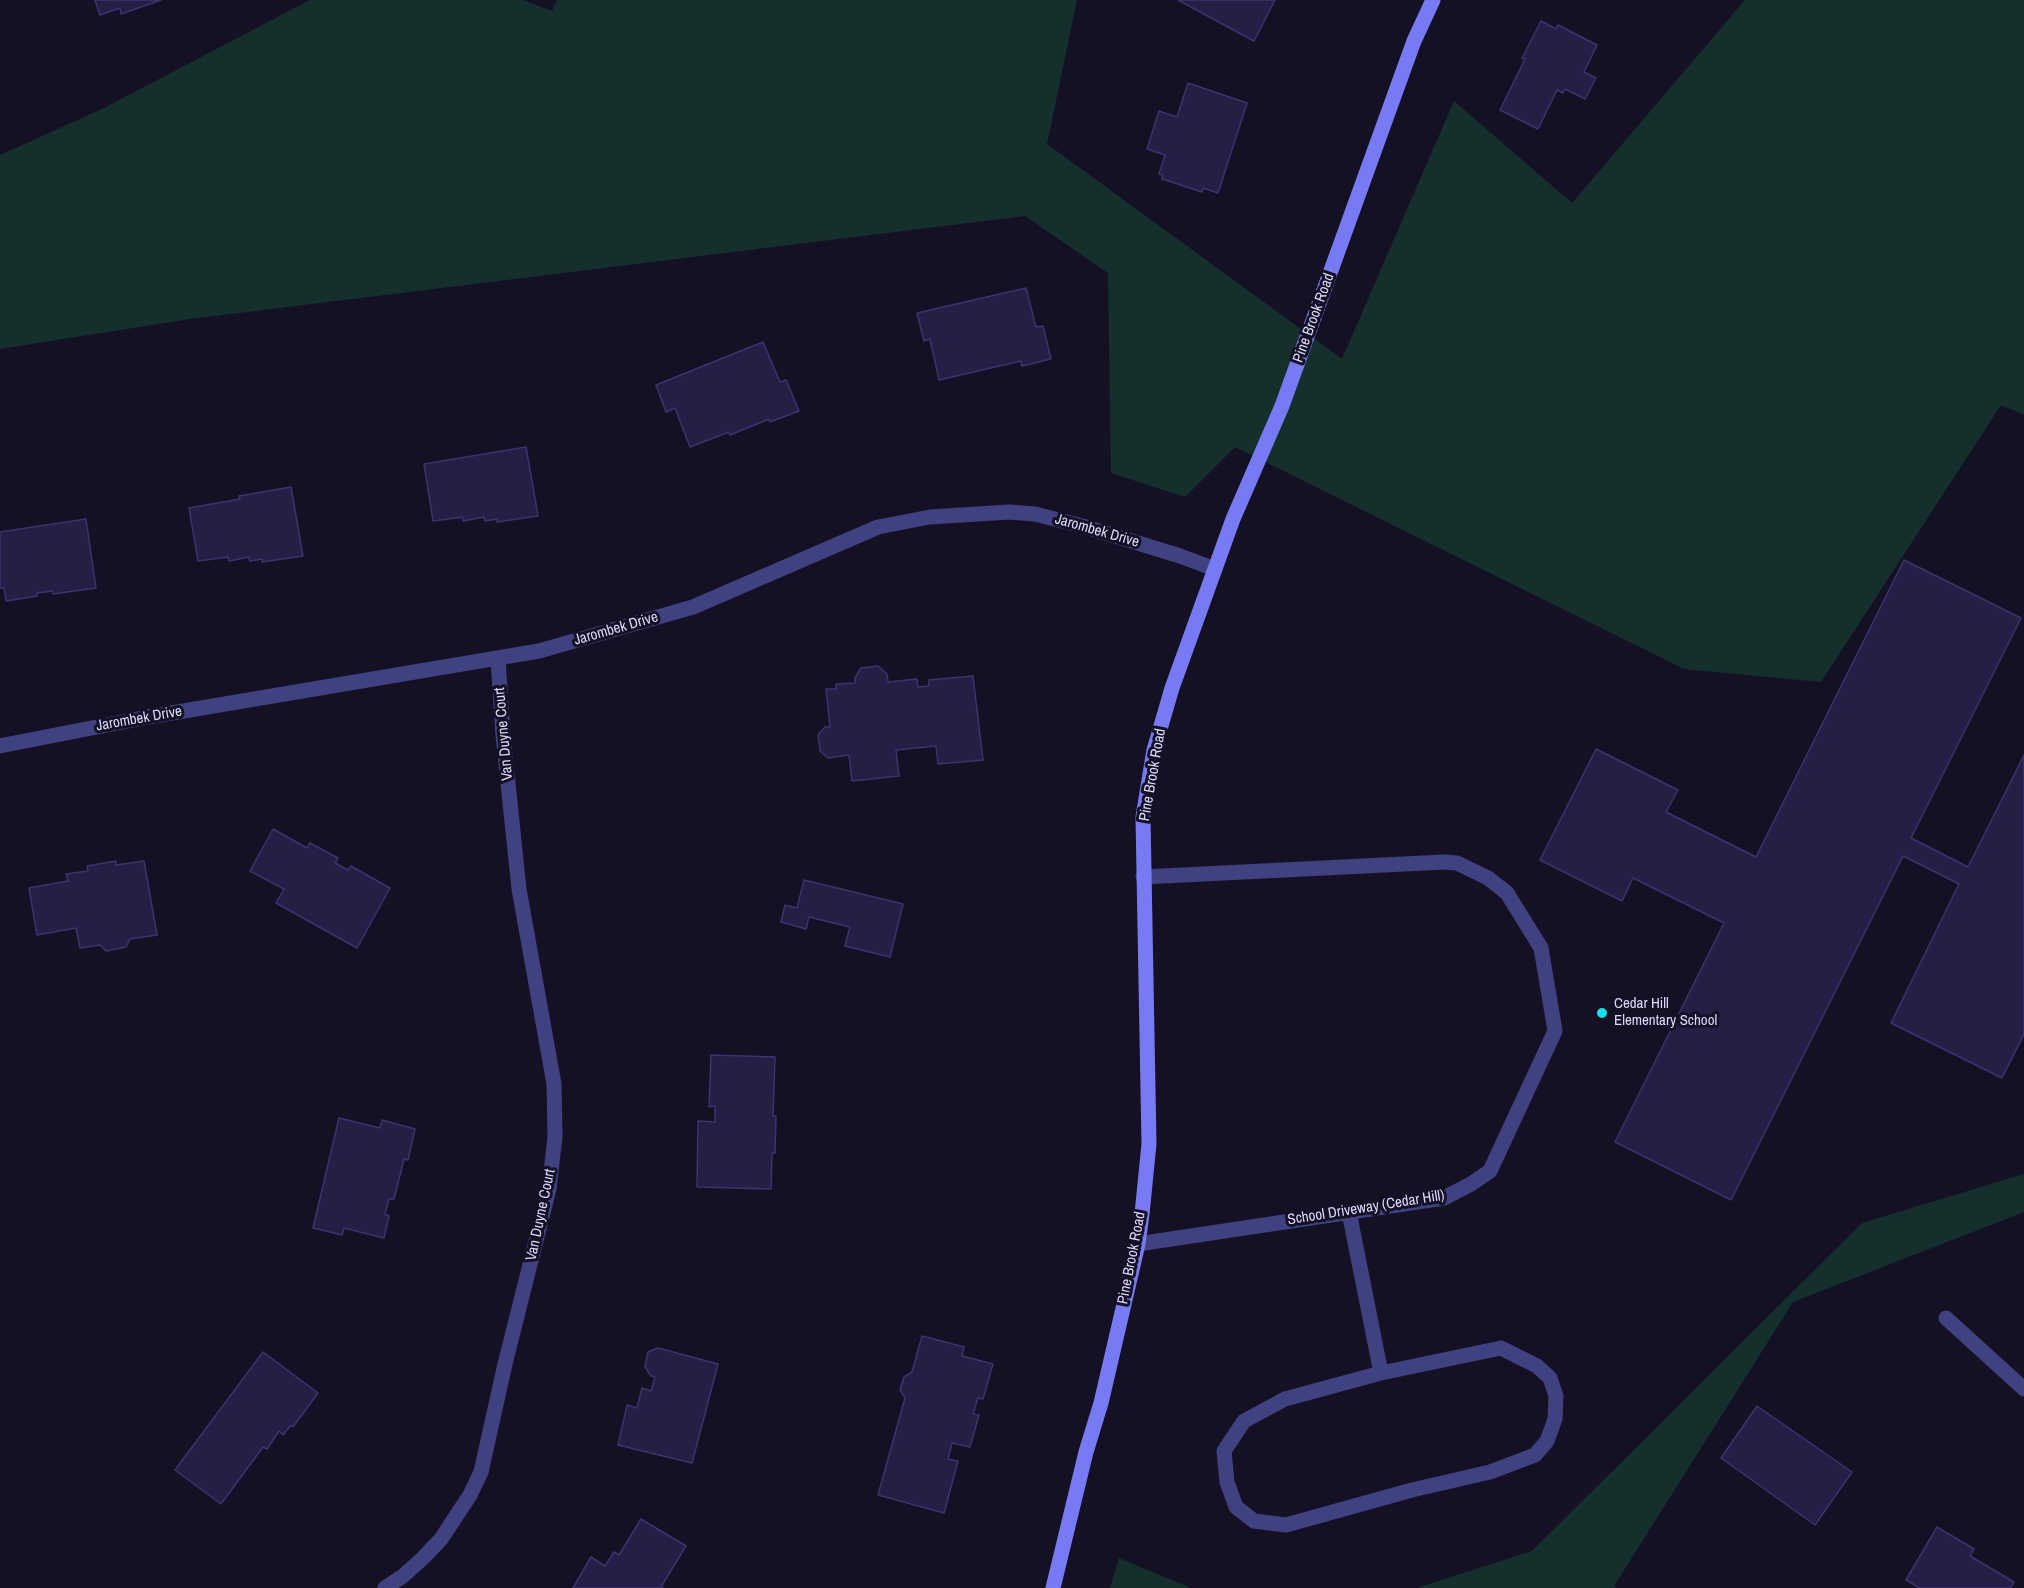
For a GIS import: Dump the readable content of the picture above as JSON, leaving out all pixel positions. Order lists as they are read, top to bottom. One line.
{"streets":{"street":["Pine Brook Road","Jarombek Drive","Van Duyne Court","School Driveway (Cedar Hill)"]},"crossings":[["Pine Brook Road","Jarombek Drive"],["Pine Brook Road","School Driveway (Cedar Hill)"],["Jarombek Drive","Van Duyne Court"]],"places":["Cedar Hill Elementary School"]}
